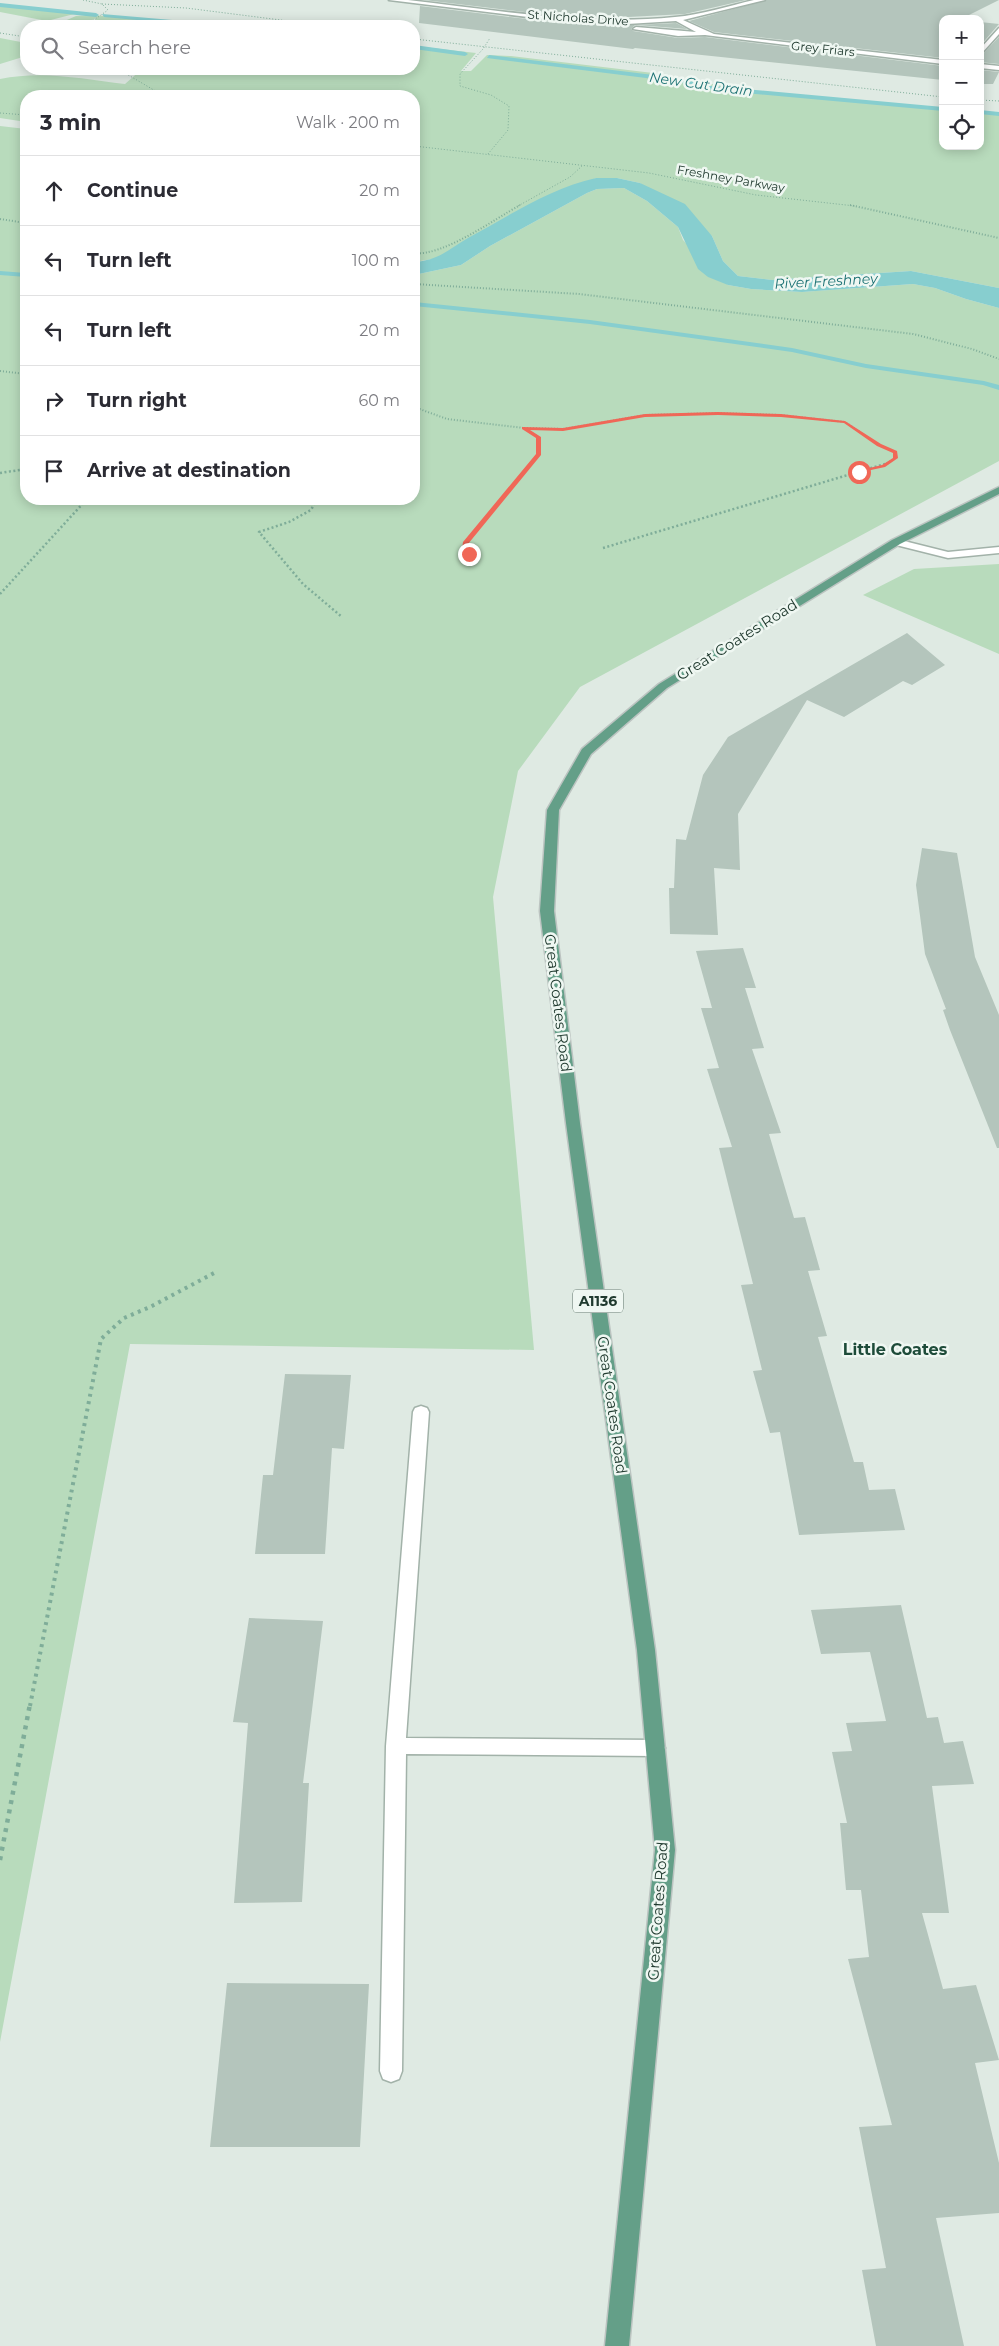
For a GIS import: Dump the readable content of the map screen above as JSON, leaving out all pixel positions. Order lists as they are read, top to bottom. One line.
{"streets":{"main road":["Great Coates Road","A1136"],"street":["St Nicholas Drive","Grey Friars"],"path":["Freshney Parkway"]},"crossings":[["St Nicholas Drive","Grey Friars"]],"districts":["Little Coates"],"water":["New Cut Drain","River Freshney"],"page":{"map_buttons":["+","−"],"search":"Search here","heading":["3 min","Walk · 200 m"],"list":[["Continue","20 m"],["Turn left","100 m"],["Turn left","20 m"],["Turn right","60 m"],"Arrive at destination"]}}
